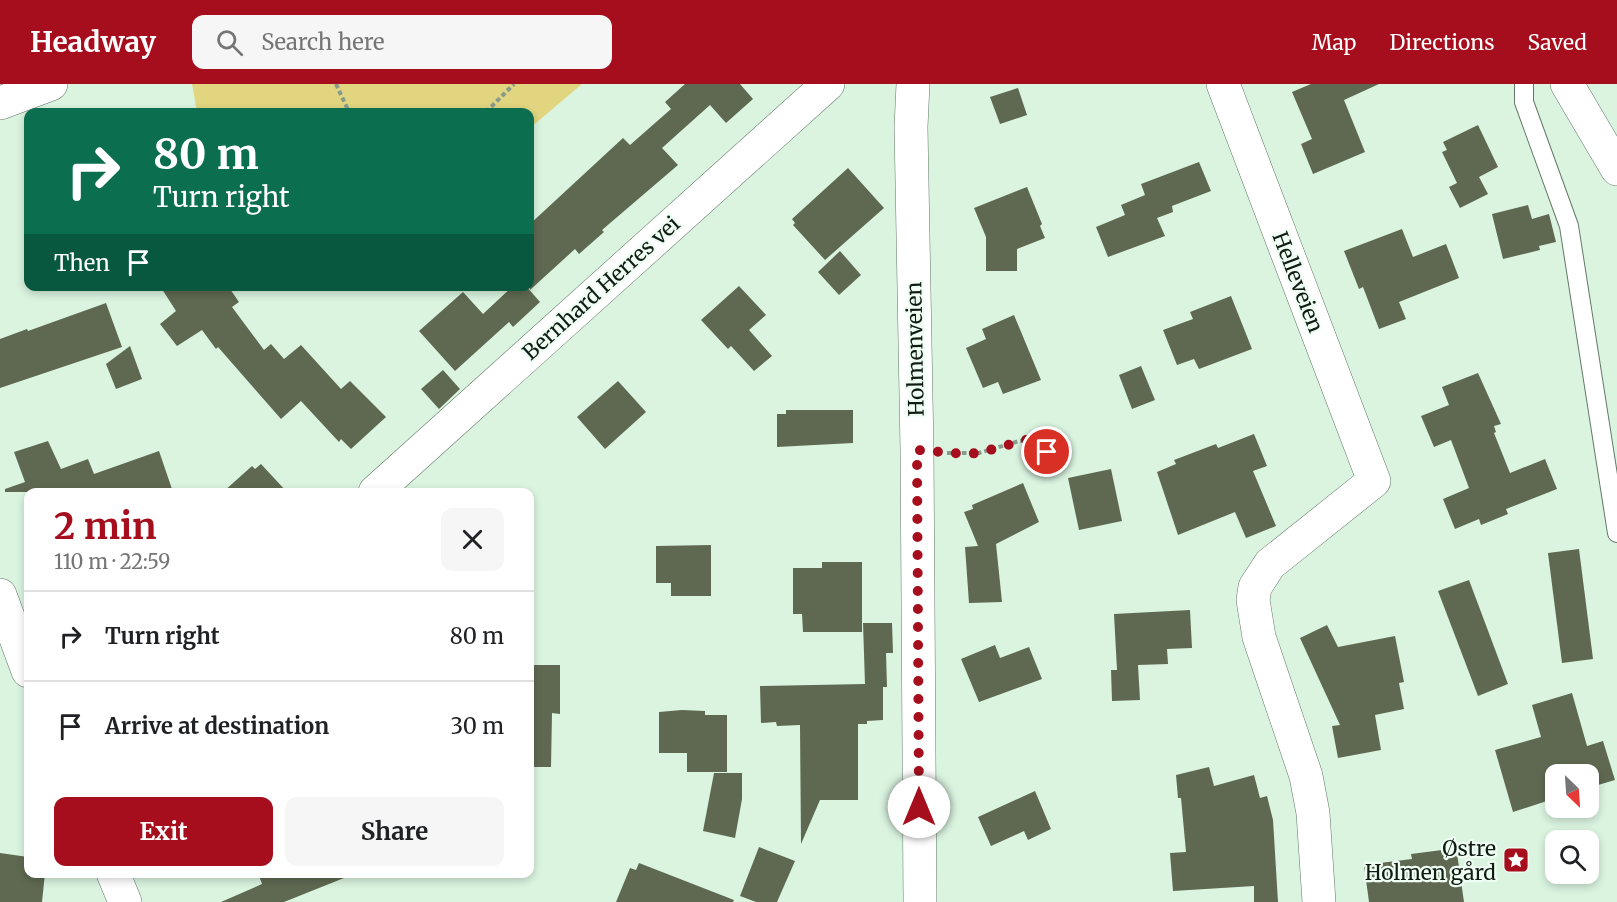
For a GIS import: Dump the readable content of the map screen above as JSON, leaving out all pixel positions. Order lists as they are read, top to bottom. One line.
{"streets":{"street":["Helleveien","Bernhard Herres vei","Holmenveien"]},"places":{"place":["Østre Holmen gård"]},"north":"bottom right","page":{"header":"Headway","search":"Search here","nav":["Map","Directions","Saved"],"turn":["80 m","Turn right"],"then":"Then","heading":["2 min","110 m · 22:59"],"list":[{"name":"Turn right","value":"80 m"},{"name":"Arrive at destination","value":"30 m"}],"buttons":["Exit","Share"]}}
